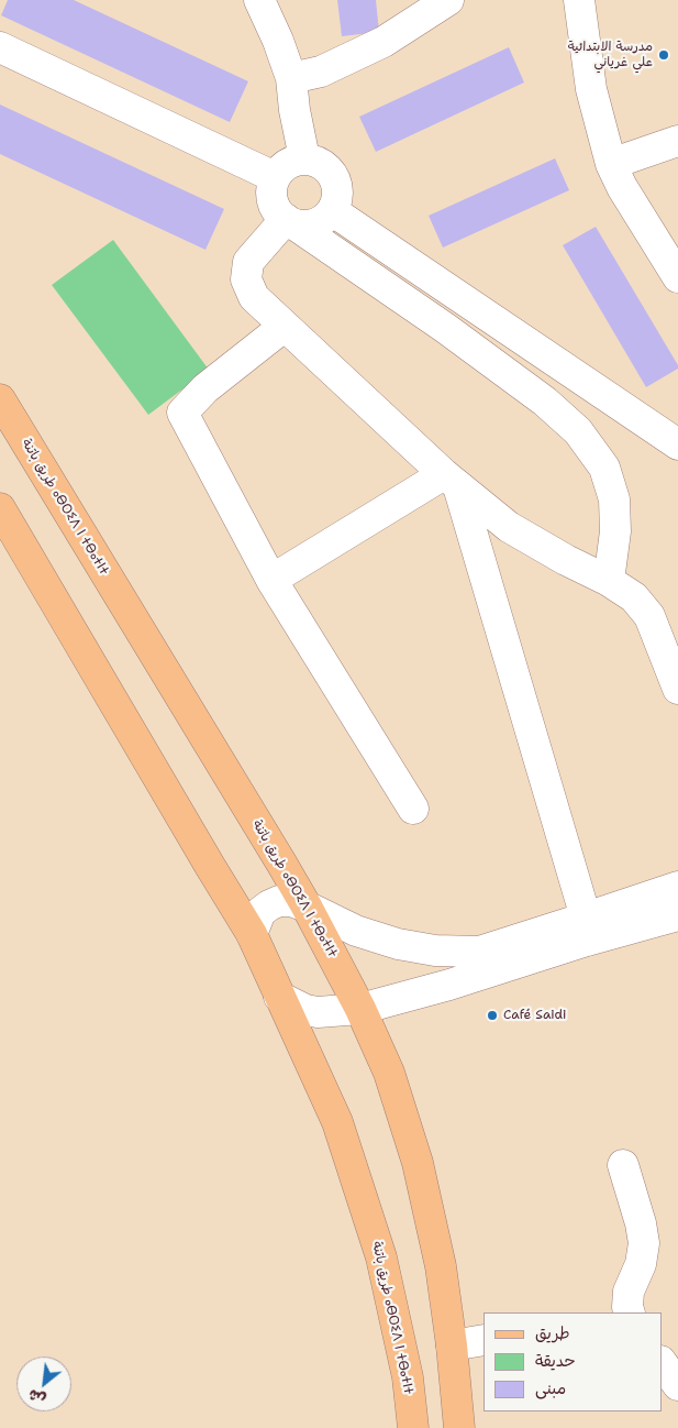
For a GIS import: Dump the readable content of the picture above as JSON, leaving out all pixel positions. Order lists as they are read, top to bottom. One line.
{"streets":{"main road":["طريق باتنة ⴰⴱⵔⵉⴷ ⵏ ⵜⴱⴰⵜⵏⵜ"]},"places":["مدرسة الابتدائية علي غرياني","Café Saidi"],"legend":["طريق","حديقة","مبنى"],"north":"bottom left"}
